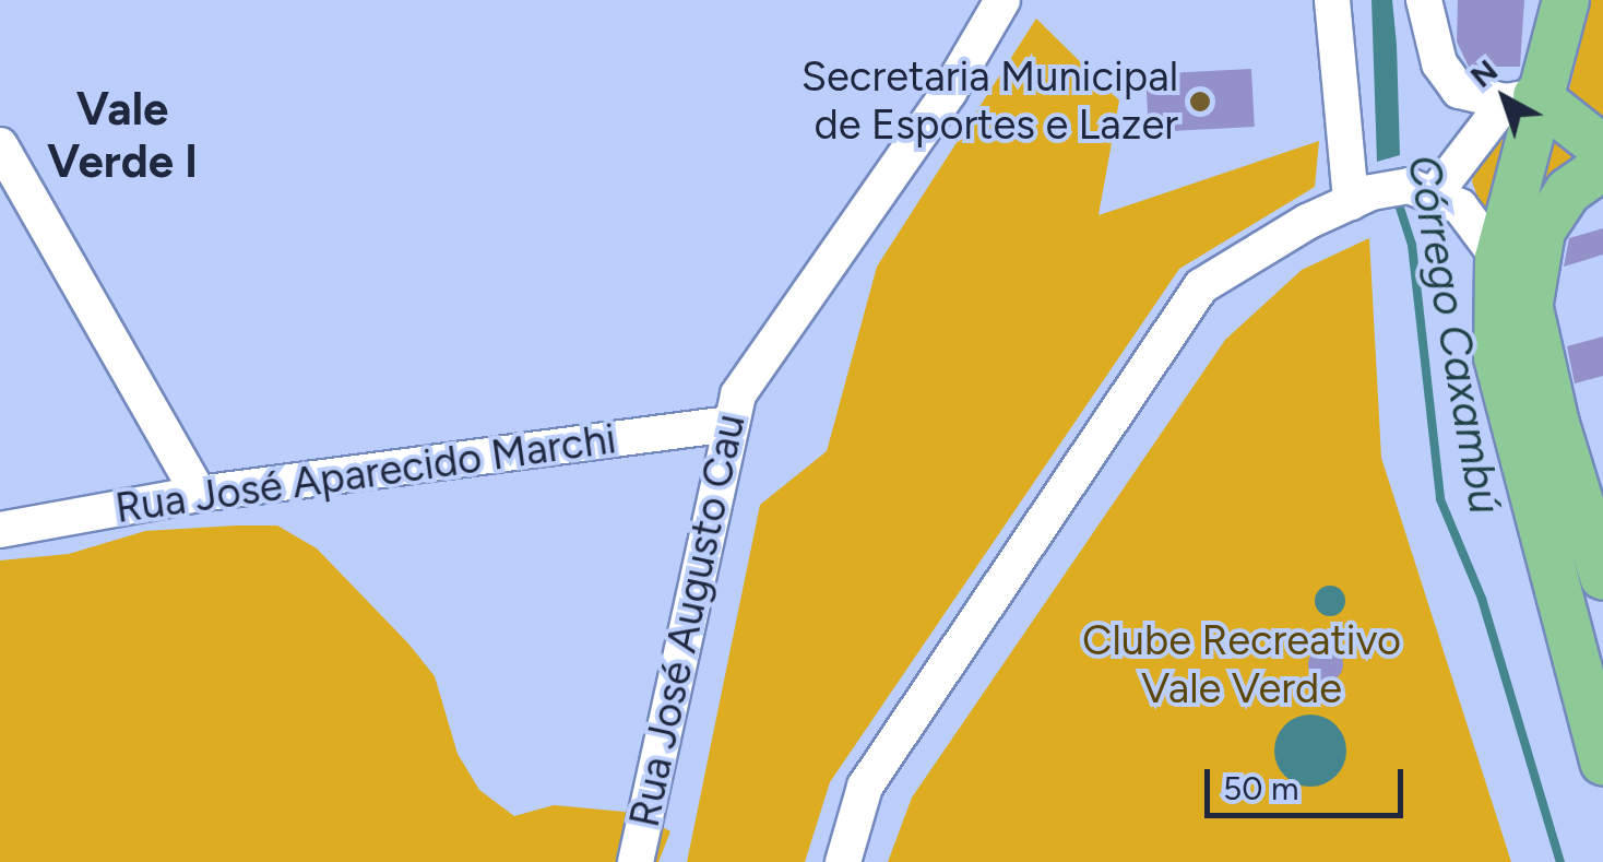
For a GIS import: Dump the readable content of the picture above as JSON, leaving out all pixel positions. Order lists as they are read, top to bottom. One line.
{"streets":{"street":["Rua José Aparecido Marchi","Rua José Augusto Cau"]},"crossings":[["Rua José Aparecido Marchi","Rua José Augusto Cau"]],"districts":["Vale Verde I"],"water":["Córrego Caxambú"],"parks":["Clube Recreativo Vale Verde"],"places":["Secretaria Municipal de Esportes e Lazer"],"scale_bar":"50 m","north":"top left"}
